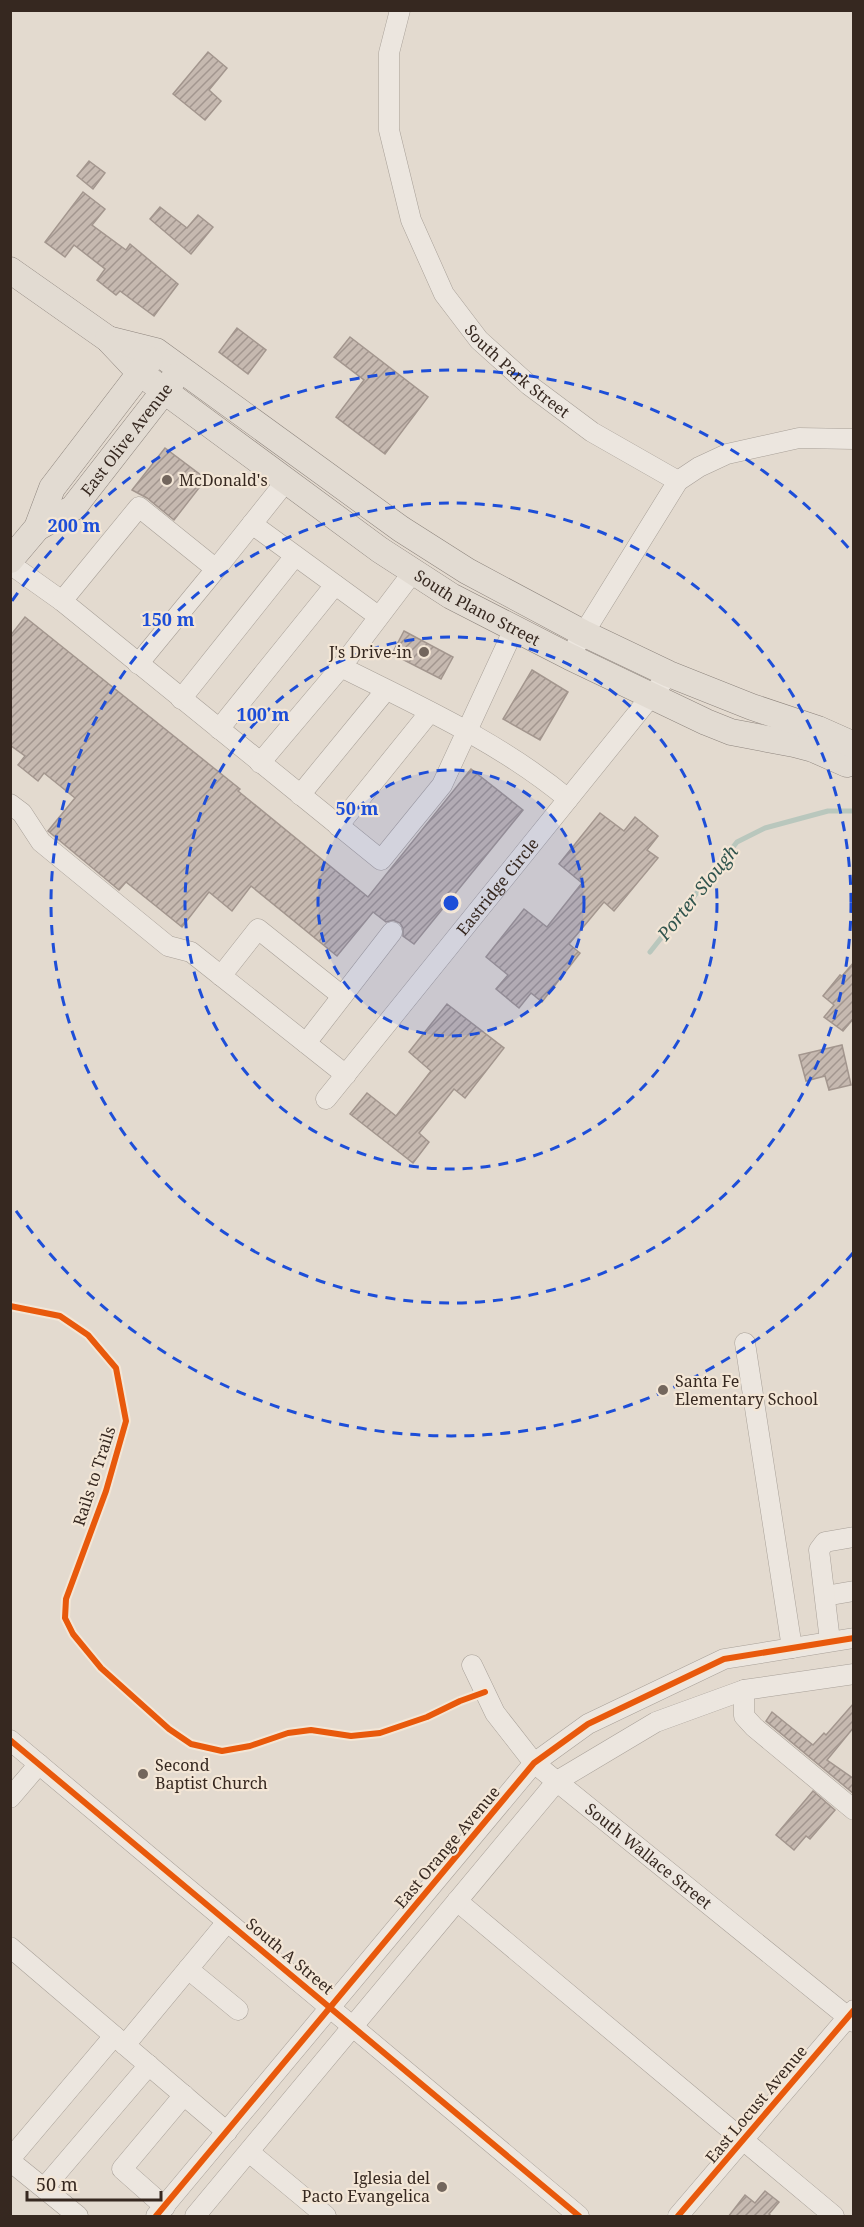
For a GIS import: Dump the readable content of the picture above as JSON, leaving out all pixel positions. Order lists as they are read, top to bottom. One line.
{"streets":{"main road":["East Olive Avenue","South Plano Street"],"street":["South Park Street","Eastridge Circle","East Orange Avenue","South Wallace Street","South A Street","East Locust Avenue"],"cycle path":["Rails to Trails"]},"crossings":[["East Olive Avenue","South Plano Street"],["South Plano Street","Eastridge Circle"],["East Orange Avenue","South Wallace Street"],["East Orange Avenue","South A Street"],["South Wallace Street","East Locust Avenue"]],"water":["Porter Slough"],"places":["McDonald's","J's Drive-in","Santa Fe Elementary School","Second Baptist Church","Iglesia del Pacto Evangelica"],"scale_bar":"50 m","rings":["200 m","150 m","100 m","50 m"]}
